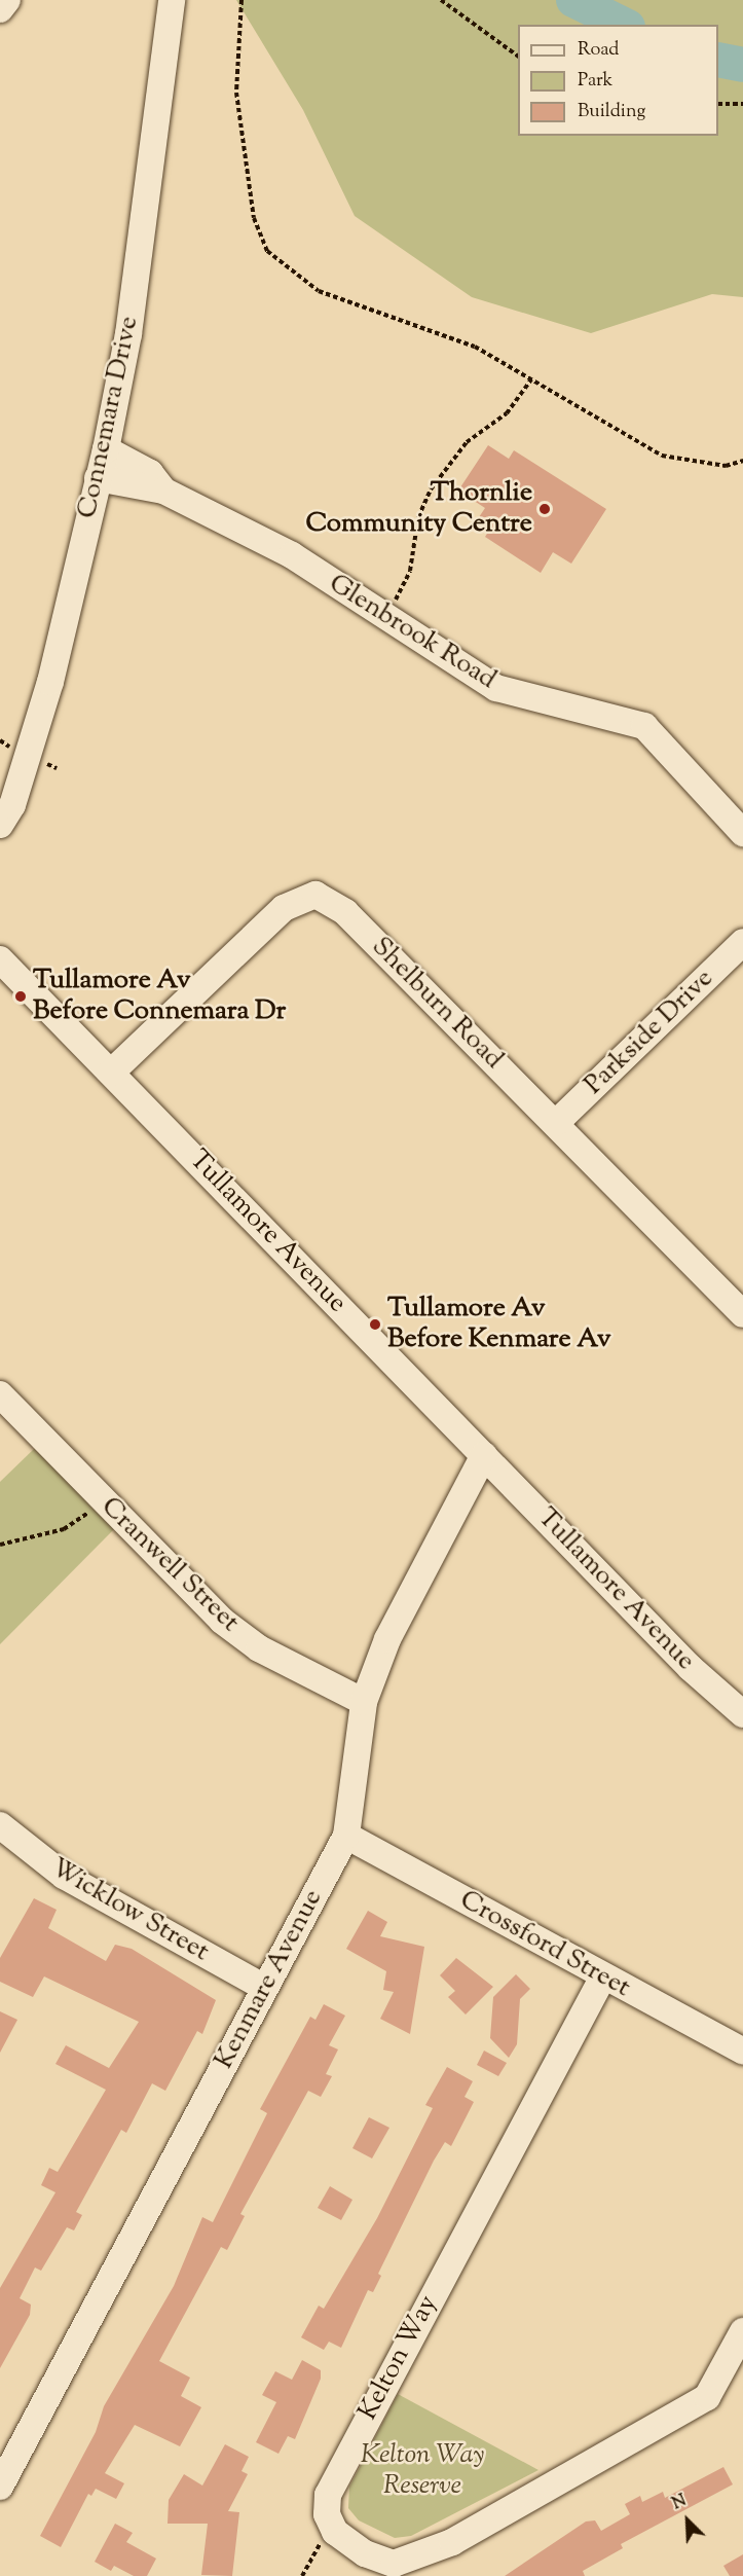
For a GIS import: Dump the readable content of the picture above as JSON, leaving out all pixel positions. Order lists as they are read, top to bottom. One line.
{"streets":{"street":["Connemara Drive","Glenbrook Road","Shelburn Road","Parkside Drive","Tullamore Avenue","Cranwell Street","Wicklow Street","Crossford Street","Kenmare Avenue","Kelton Way"]},"crossings":[["Connemara Drive","Glenbrook Road"],["Shelburn Road","Parkside Drive"],["Shelburn Road","Tullamore Avenue"],["Tullamore Avenue","Kenmare Avenue"],["Cranwell Street","Kenmare Avenue"],["Wicklow Street","Kenmare Avenue"],["Crossford Street","Kenmare Avenue"],["Crossford Street","Kelton Way"]],"parks":["Kelton Way Reserve"],"places":["Thornlie Community Centre","Tullamore Av Before Connemara Dr","Tullamore Av Before Kenmare Av"],"legend":["Road","Park","Building"],"north":"top left"}
